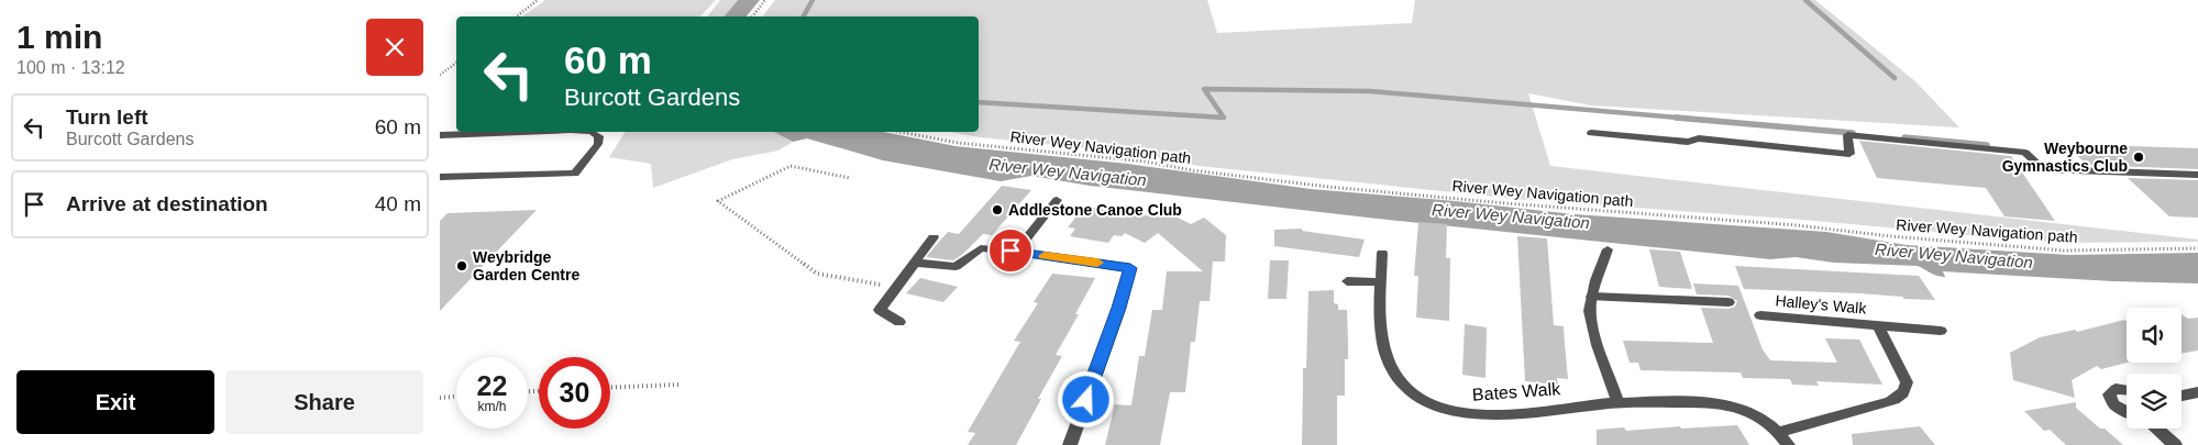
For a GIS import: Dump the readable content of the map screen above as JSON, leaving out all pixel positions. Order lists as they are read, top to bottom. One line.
{"streets":{"street":["Halley's Walk","Bates Walk"],"path":["River Wey Navigation path"]},"crossings":[["Halley's Walk","Bates Walk"]],"water":["River Wey Navigation"],"places":["Weybourne Gymnastics Club","Addlestone Canoe Club","Weybridge Garden Centre"],"page":{"heading":["1 min","100 m · 13:12"],"turn":["60 m","Burcott Gardens"],"list":[{"name":"Turn left","note":"Burcott Gardens","value":"60 m"},{"name":"Arrive at destination","value":"40 m"}],"speed":"22 km/h","limit":"30","buttons":["Exit","Share"]}}
